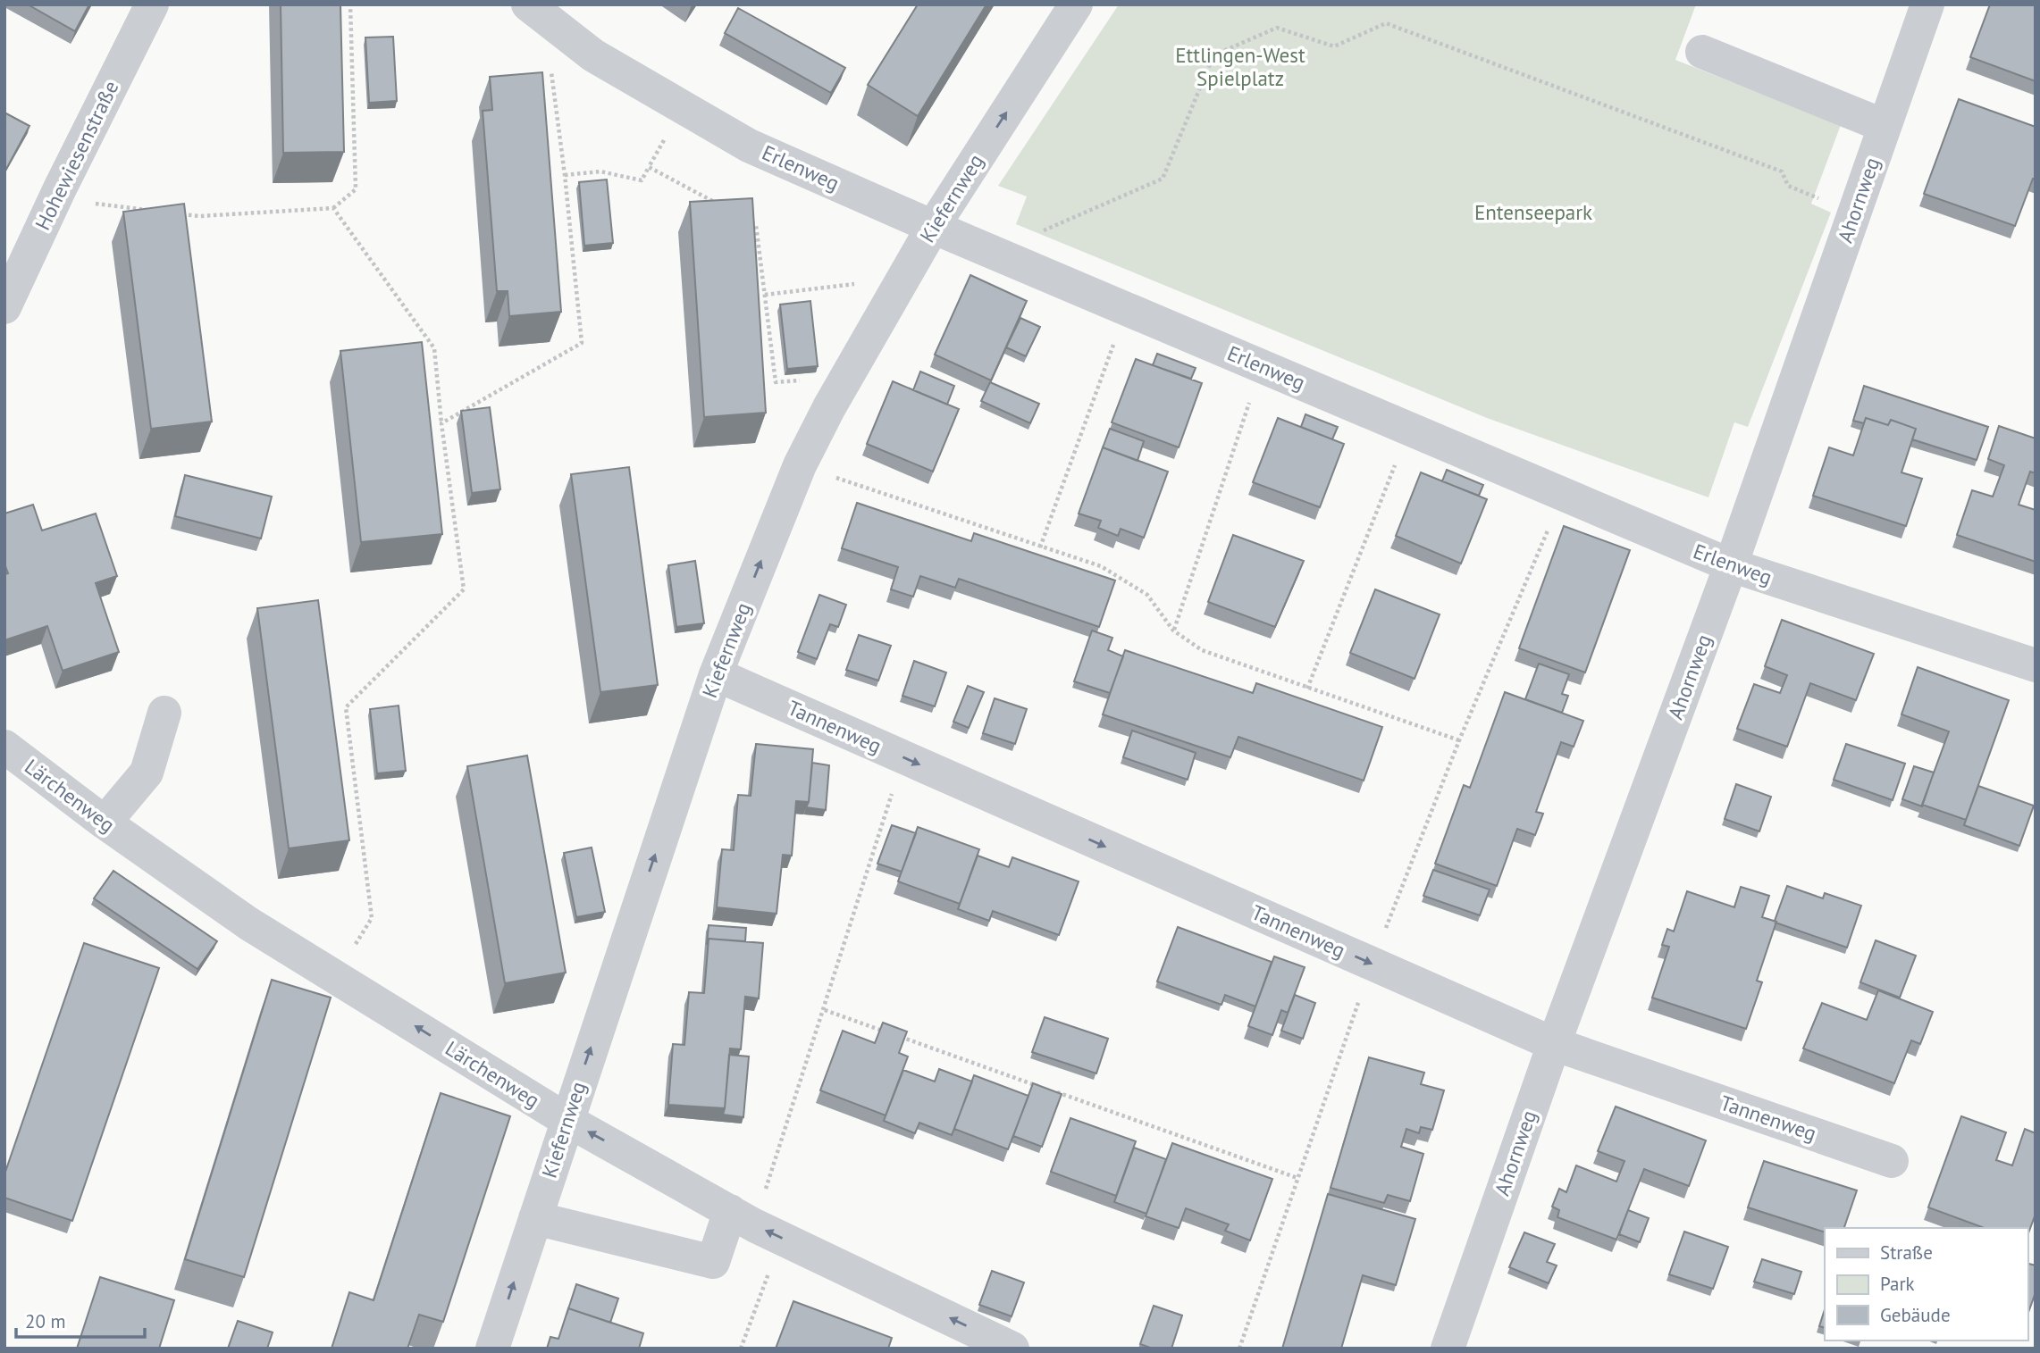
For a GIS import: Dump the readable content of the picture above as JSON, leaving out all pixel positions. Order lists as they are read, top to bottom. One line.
{"streets":{"street":["Hohewiesenstraße","Erlenweg","Kiefernweg","Ahornweg","Tannenweg","Lärchenweg"]},"crossings":[["Erlenweg","Kiefernweg"],["Erlenweg","Ahornweg"],["Kiefernweg","Tannenweg"],["Kiefernweg","Lärchenweg"],["Ahornweg","Tannenweg"]],"one_way":["Kiefernweg","Tannenweg","Lärchenweg"],"parks":["Ettlingen-West Spielplatz","Entenseepark"],"legend":["Straße","Park","Gebäude"],"scale_bar":"20 m"}
